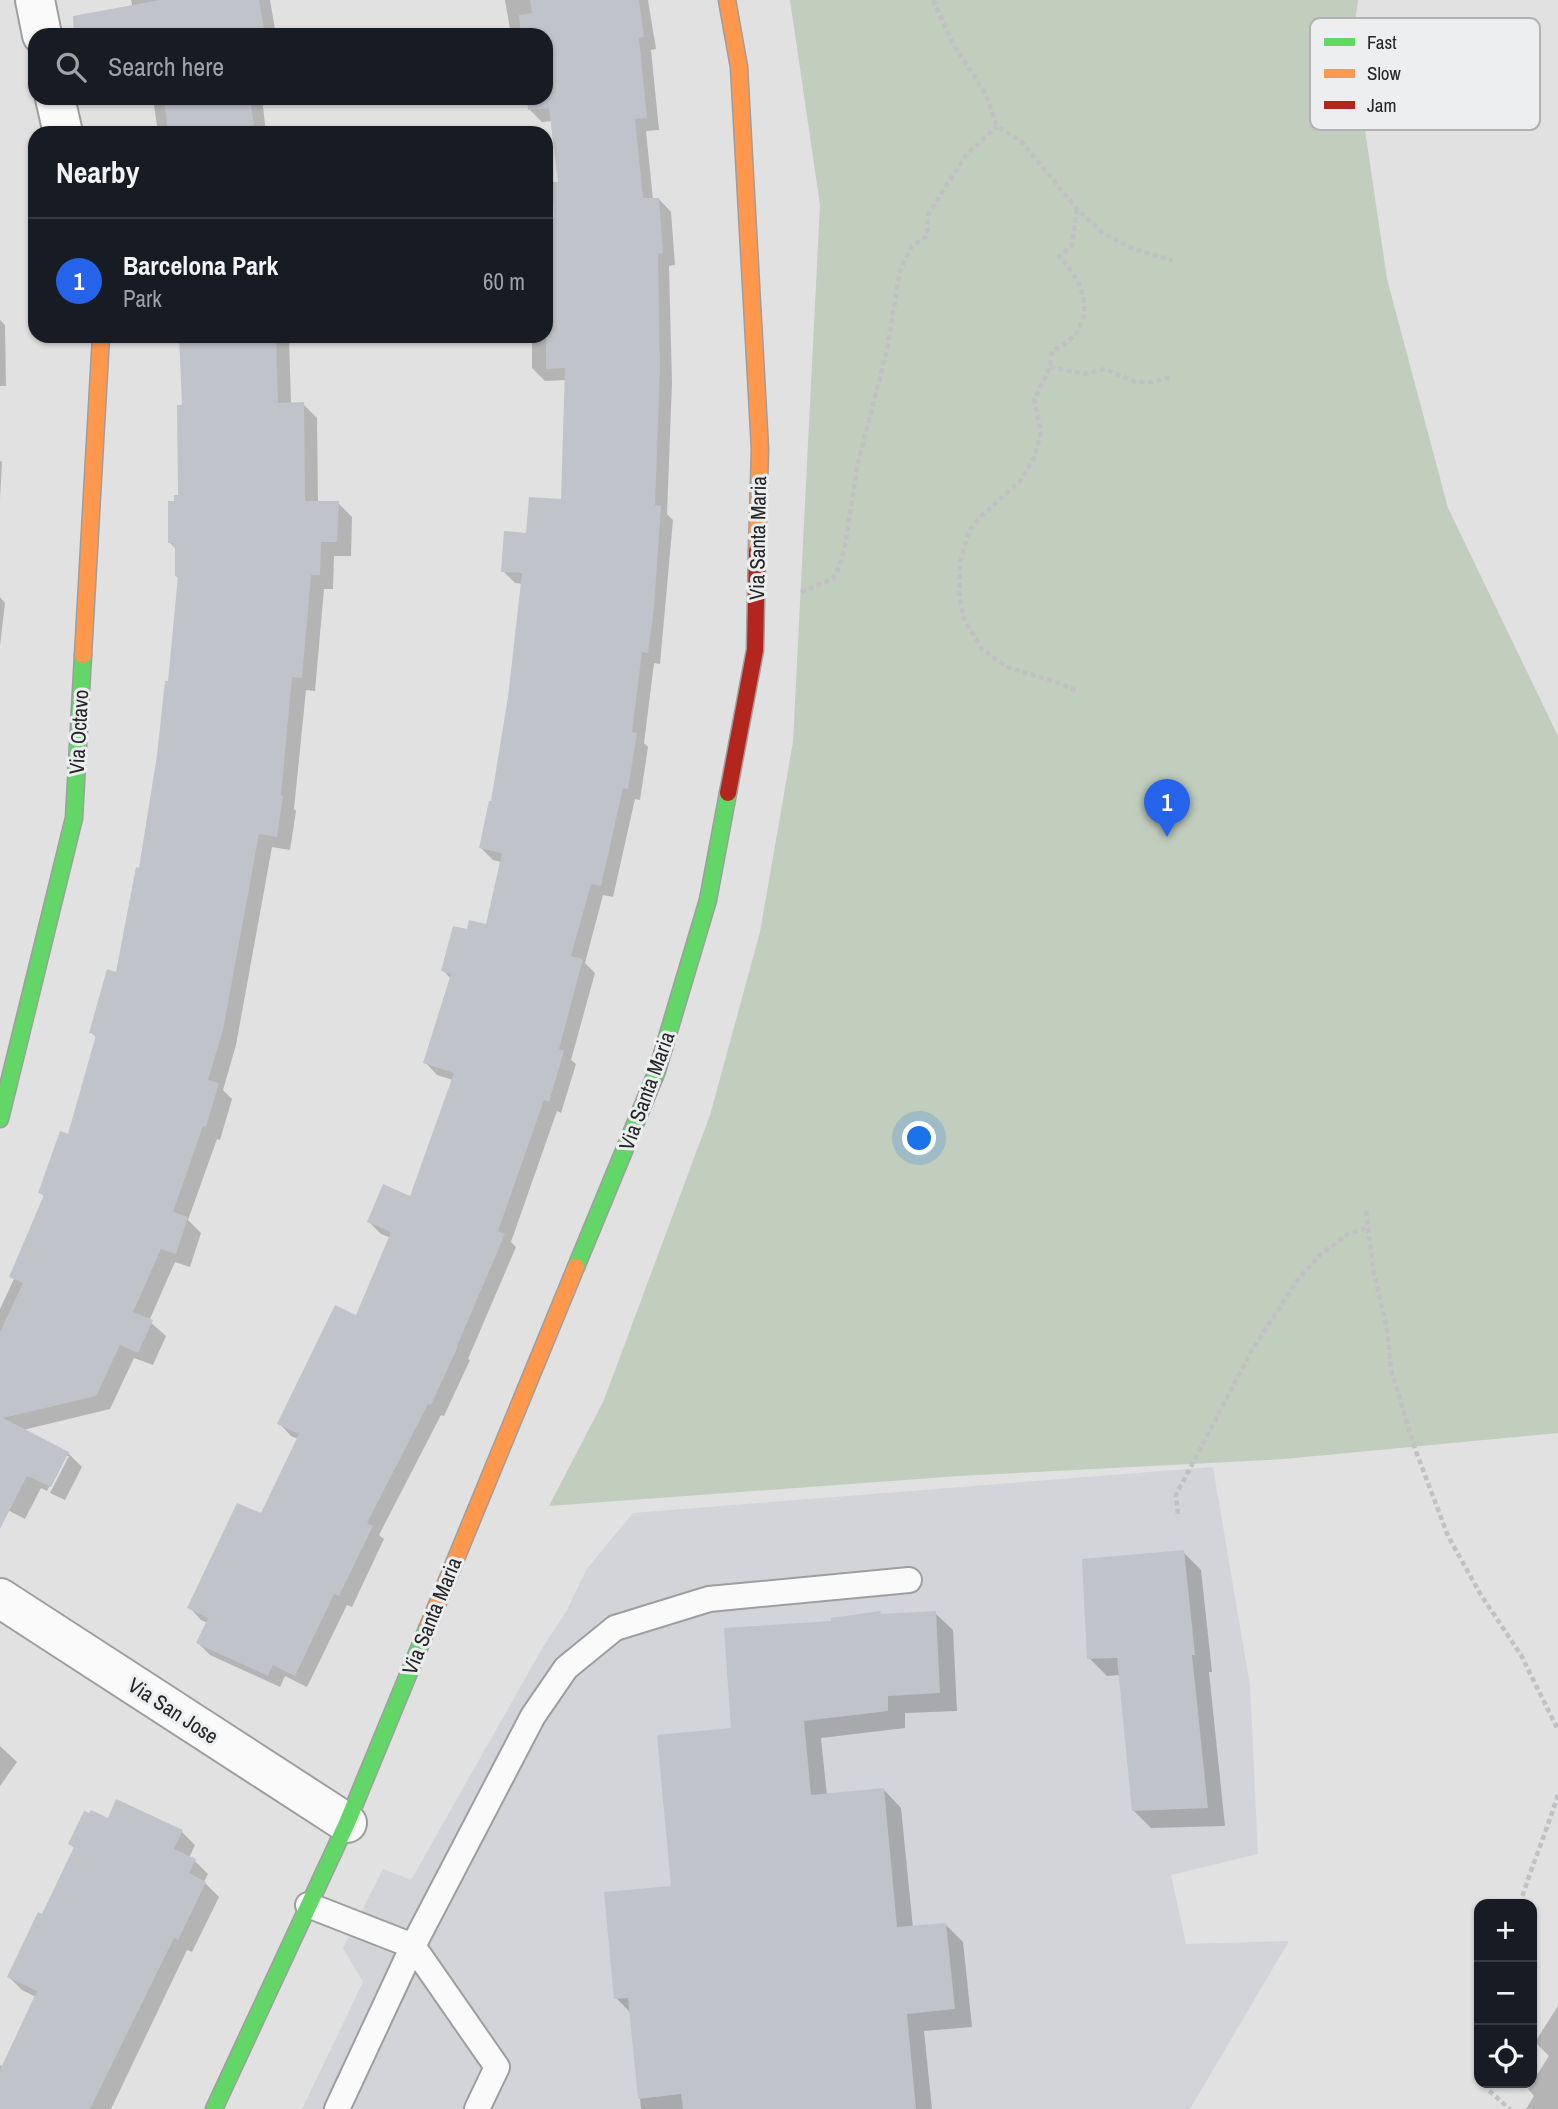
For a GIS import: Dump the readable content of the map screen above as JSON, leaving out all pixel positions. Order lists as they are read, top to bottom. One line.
{"streets":{"street":["Via Santa Maria","Via Octavo","Via San Jose"]},"crossings":[["Via Santa Maria","Via San Jose"]],"legend":["Fast","Slow","Jam"],"page":{"search":"Search here","heading":"Nearby","list":[{"mark":"1","name":"Barcelona Park","note":"Park","value":"60 m"}],"pins":"1","map_buttons":["+","−"]}}
